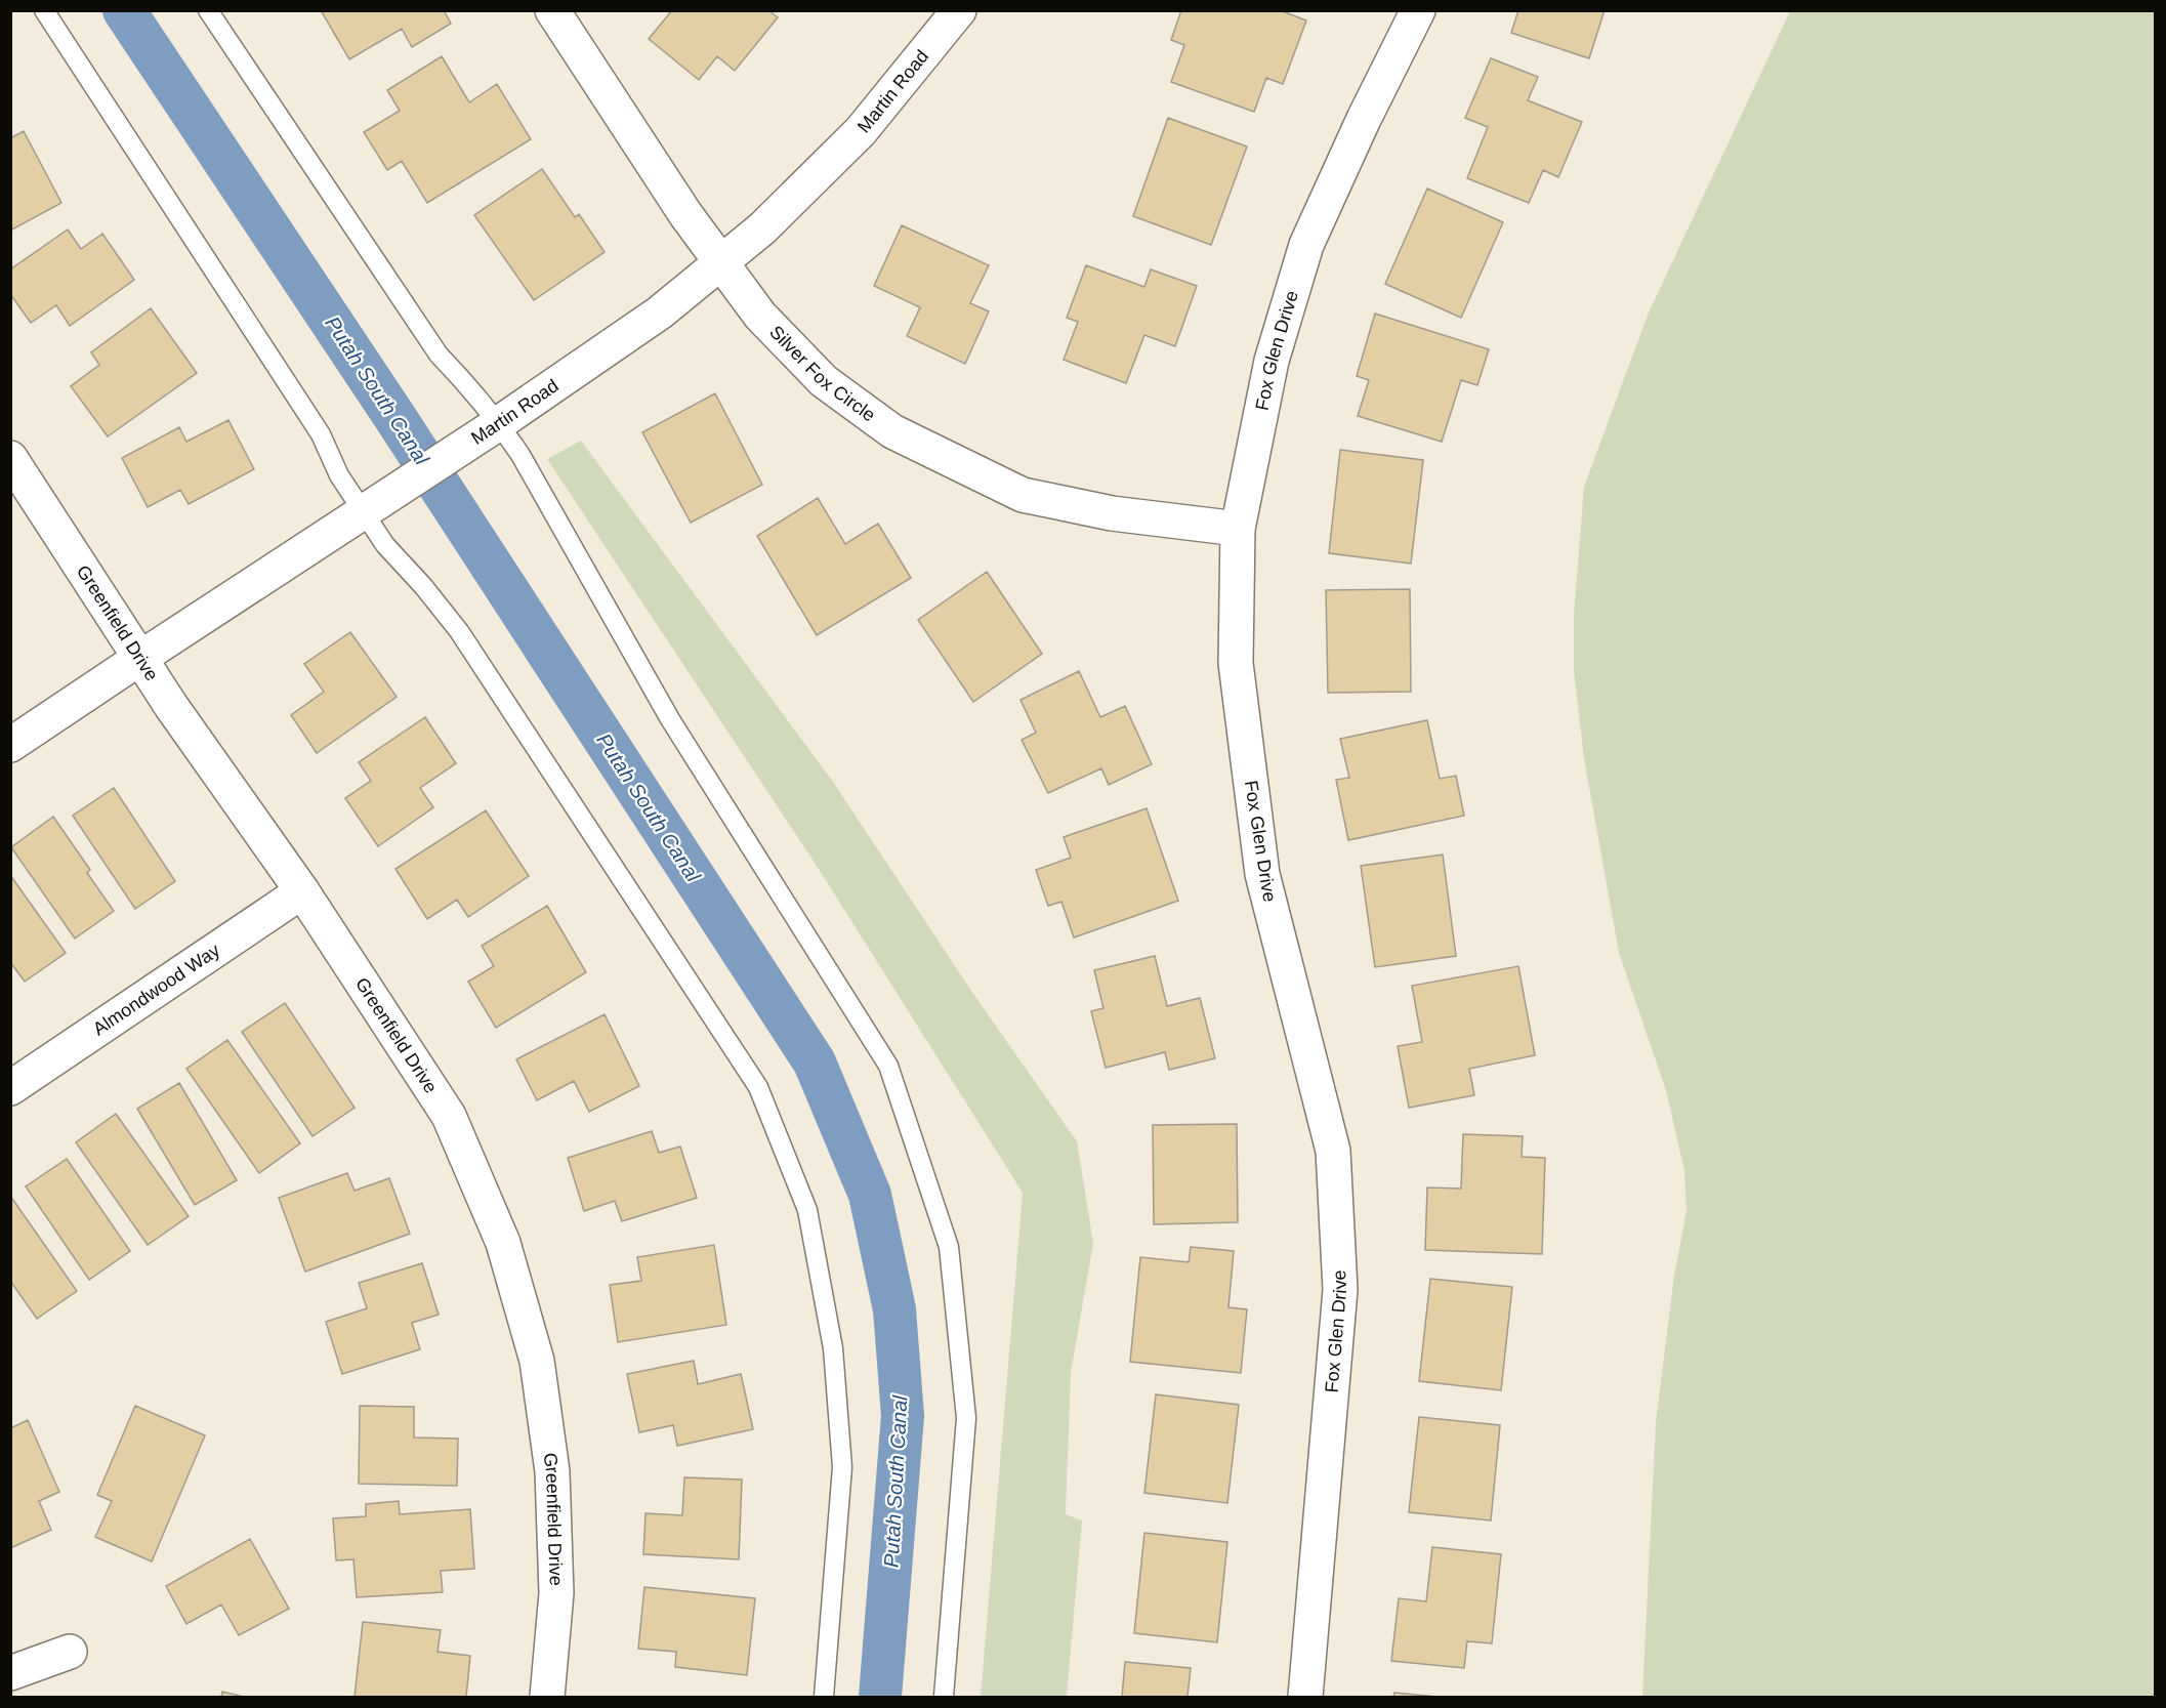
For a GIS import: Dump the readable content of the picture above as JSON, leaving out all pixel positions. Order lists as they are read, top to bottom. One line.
{"streets":{"street":["Martin Road","Fox Glen Drive","Silver Fox Circle","Greenfield Drive","Almondwood Way"]},"crossings":[["Martin Road","Silver Fox Circle"],["Martin Road","Greenfield Drive"],["Fox Glen Drive","Silver Fox Circle"],["Greenfield Drive","Almondwood Way"]],"water":["Putah South Canal"]}
